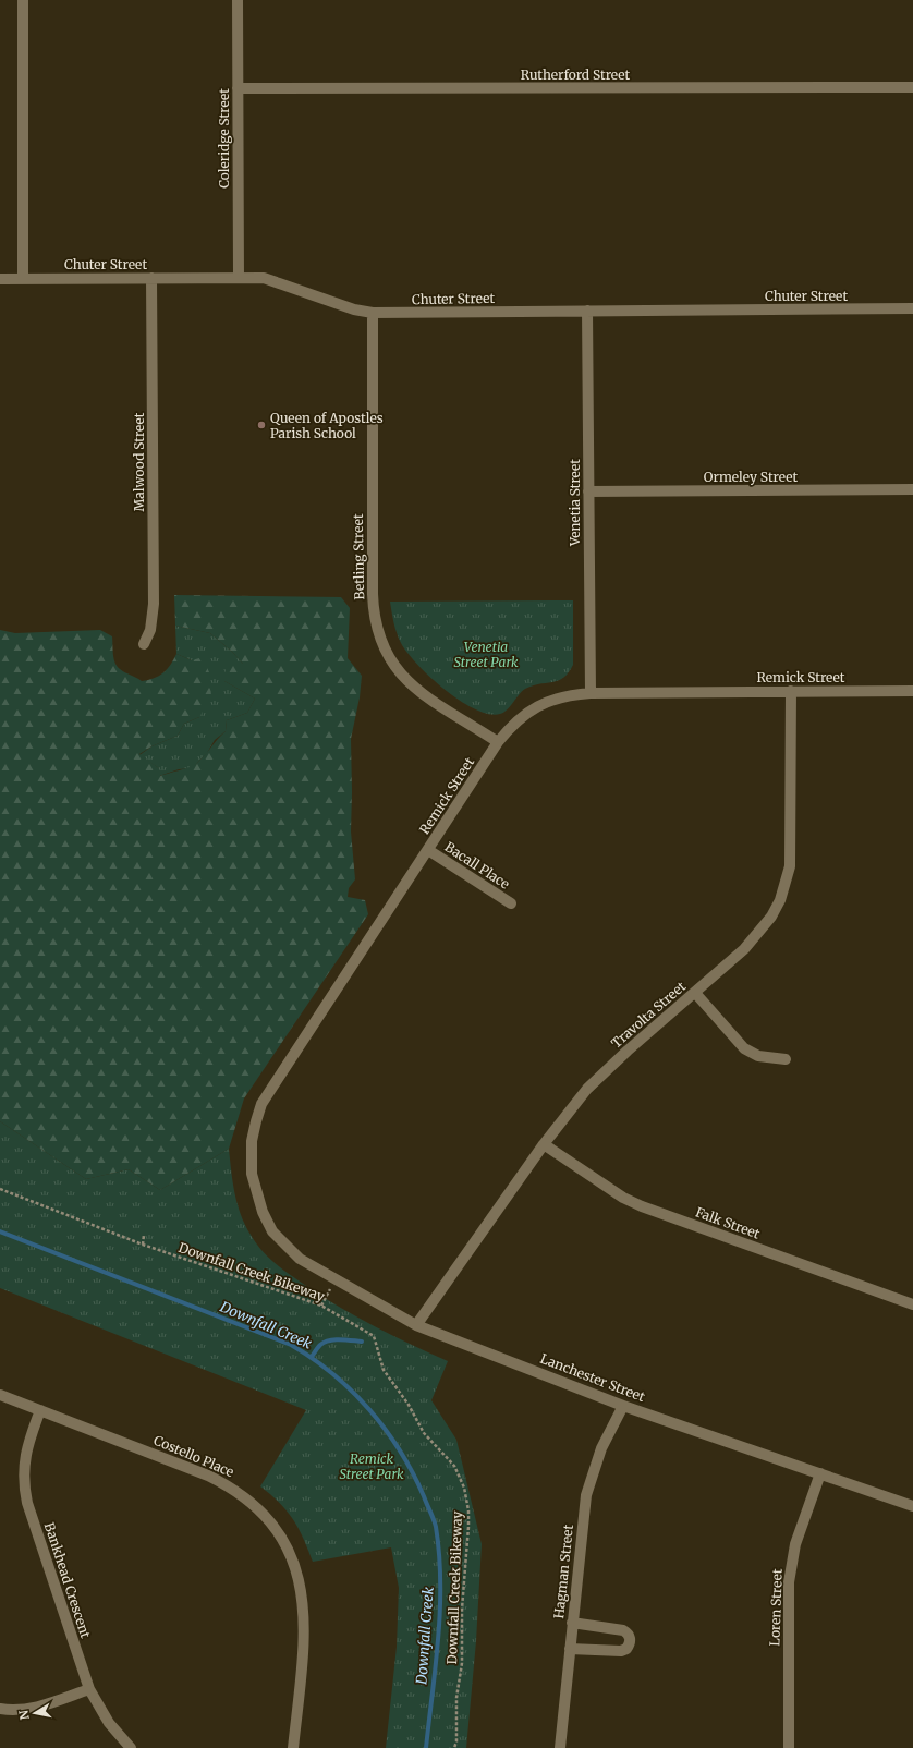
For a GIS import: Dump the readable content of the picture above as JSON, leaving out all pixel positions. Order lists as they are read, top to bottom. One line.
{"streets":{"street":["Rutherford Street","Coleridge Street","Chuter Street","Malwood Street","Ormeley Street","Venetia Street","Betling Street","Remick Street","Bacall Place","Travolta Street","Falk Street","Lanchester Street","Costello Place","Hagman Street","Bankhead Crescent","Loren Street"],"path":["Downfall Creek Bikeway"]},"crossings":[["Rutherford Street","Coleridge Street"],["Coleridge Street","Chuter Street"],["Chuter Street","Malwood Street"],["Chuter Street","Venetia Street"],["Chuter Street","Betling Street"],["Ormeley Street","Venetia Street"],["Venetia Street","Remick Street"],["Betling Street","Remick Street"],["Remick Street","Bacall Place"],["Remick Street","Travolta Street"],["Remick Street","Lanchester Street"],["Travolta Street","Falk Street"],["Travolta Street","Lanchester Street"],["Lanchester Street","Hagman Street"],["Lanchester Street","Loren Street"],["Costello Place","Bankhead Crescent"]],"water":["Downfall Creek"],"parks":["Venetia Street Park","Remick Street Park"],"places":["Queen of Apostles Parish School"],"north":"left"}
